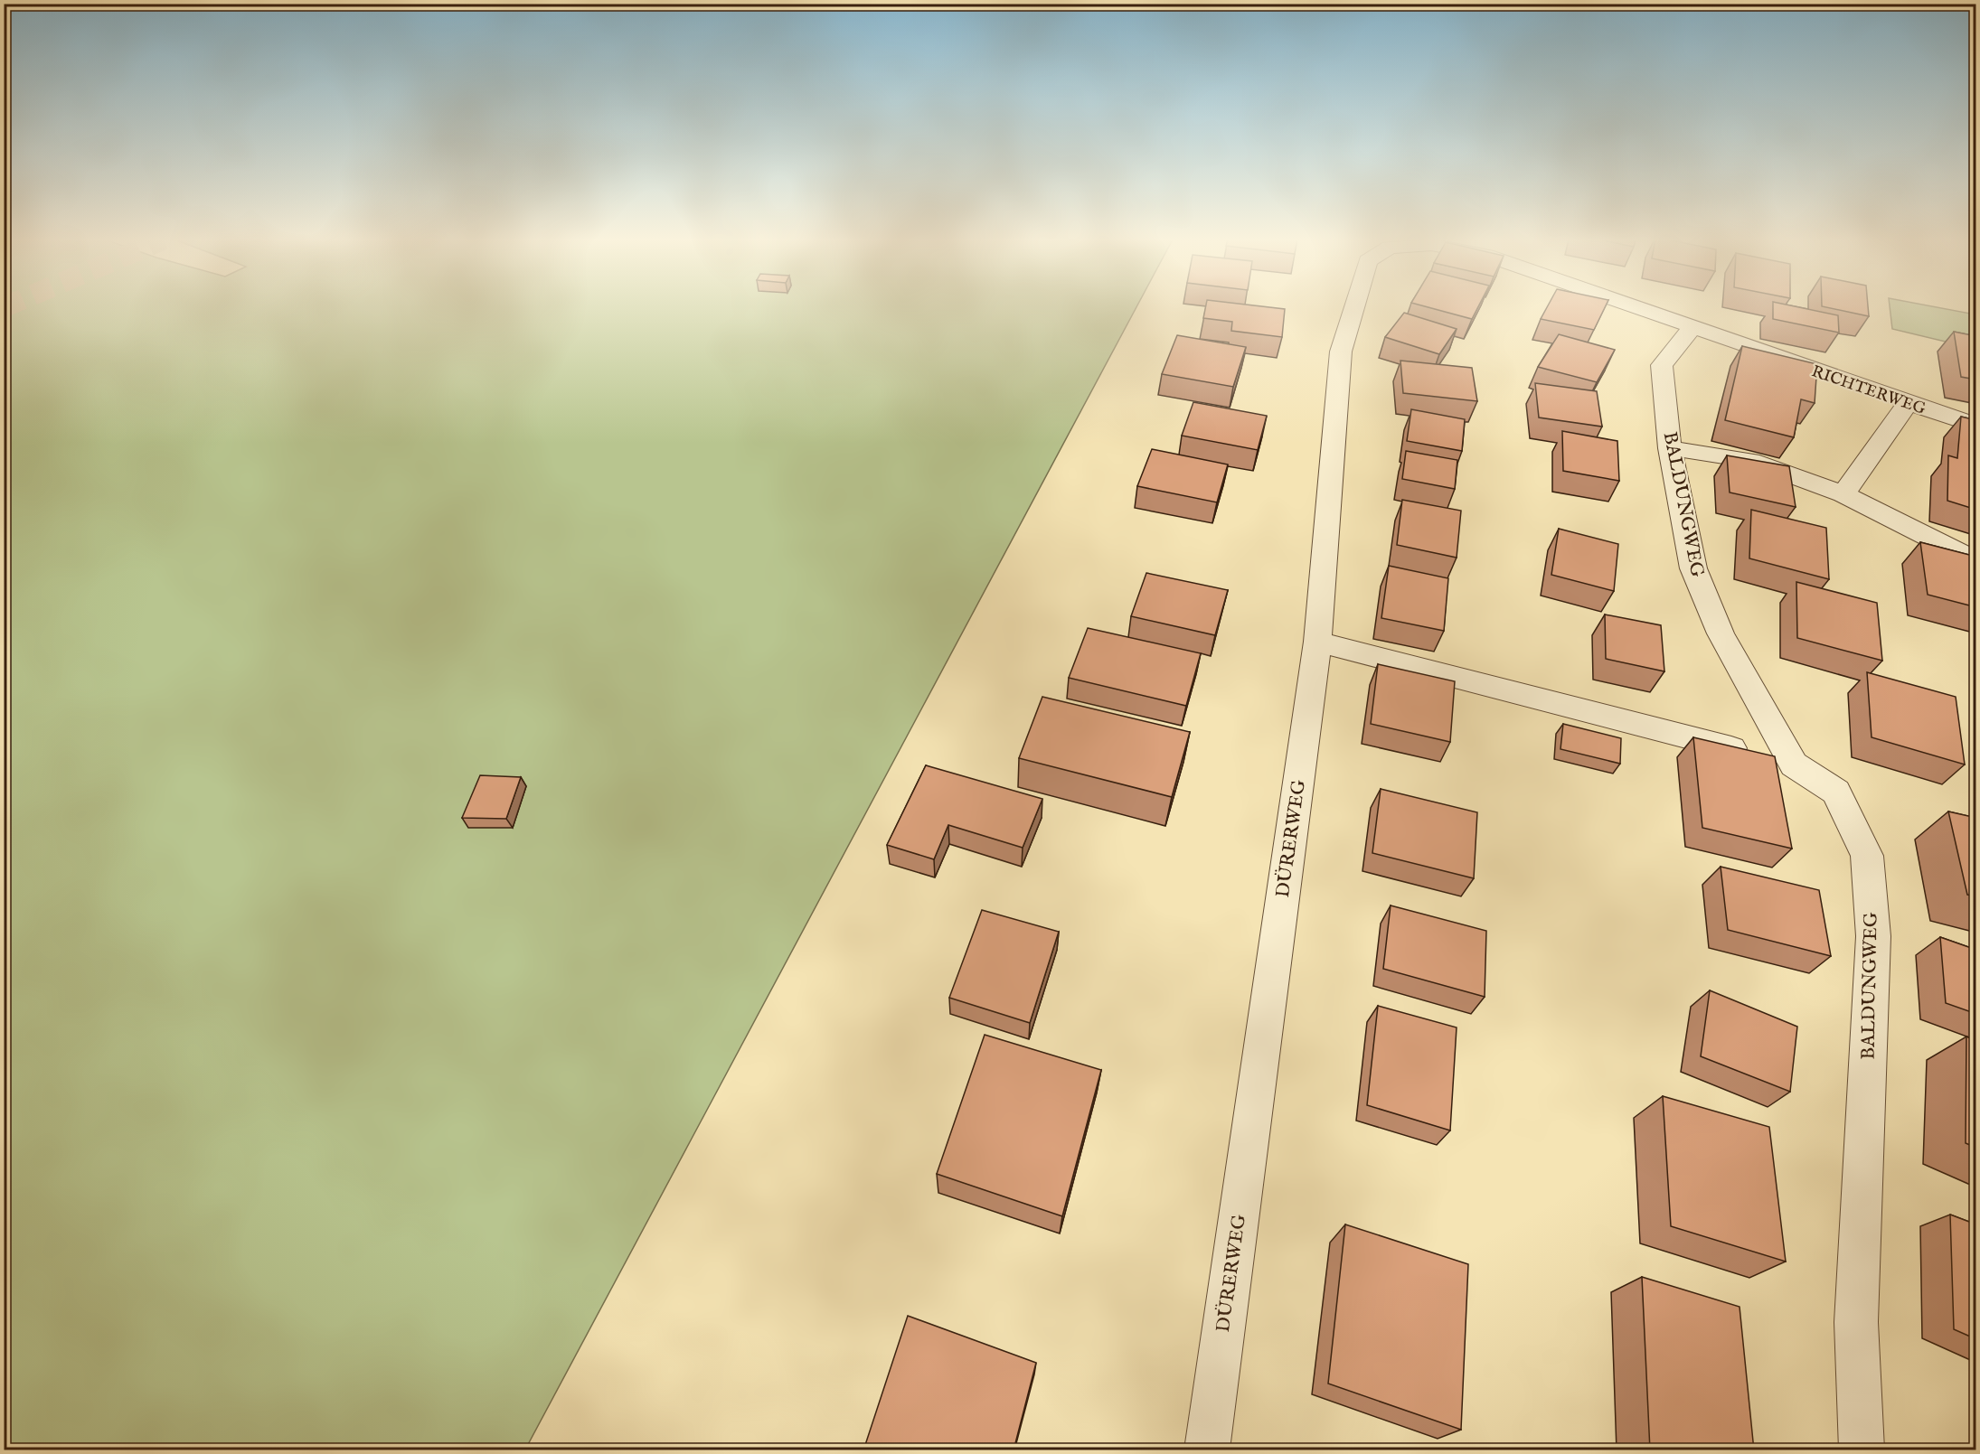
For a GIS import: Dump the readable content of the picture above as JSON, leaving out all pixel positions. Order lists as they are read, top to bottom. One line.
{"streets":{"street":["RICHTERWEG","BALDUNGWEG","DÜRERWEG"]},"crossings":[["RICHTERWEG","BALDUNGWEG"]]}
